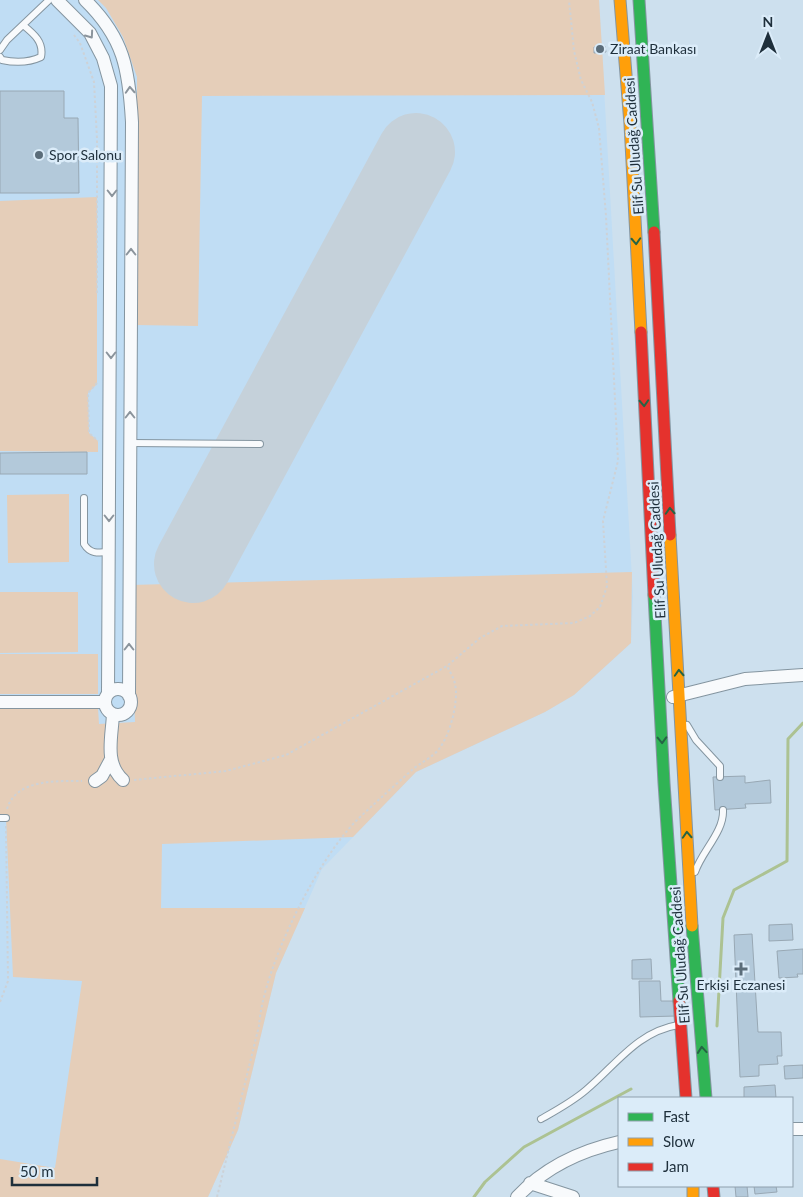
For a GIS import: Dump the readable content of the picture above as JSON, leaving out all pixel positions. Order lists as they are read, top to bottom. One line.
{"streets":{"main road":["Elif Su Uludağ Caddesi"]},"places":{"other":["Ziraat Bankası","Spor Salonu"],"health":["Erkişi Eczanesi"]},"legend":["Fast","Slow","Jam"],"scale_bar":"50 m","north":"top"}
